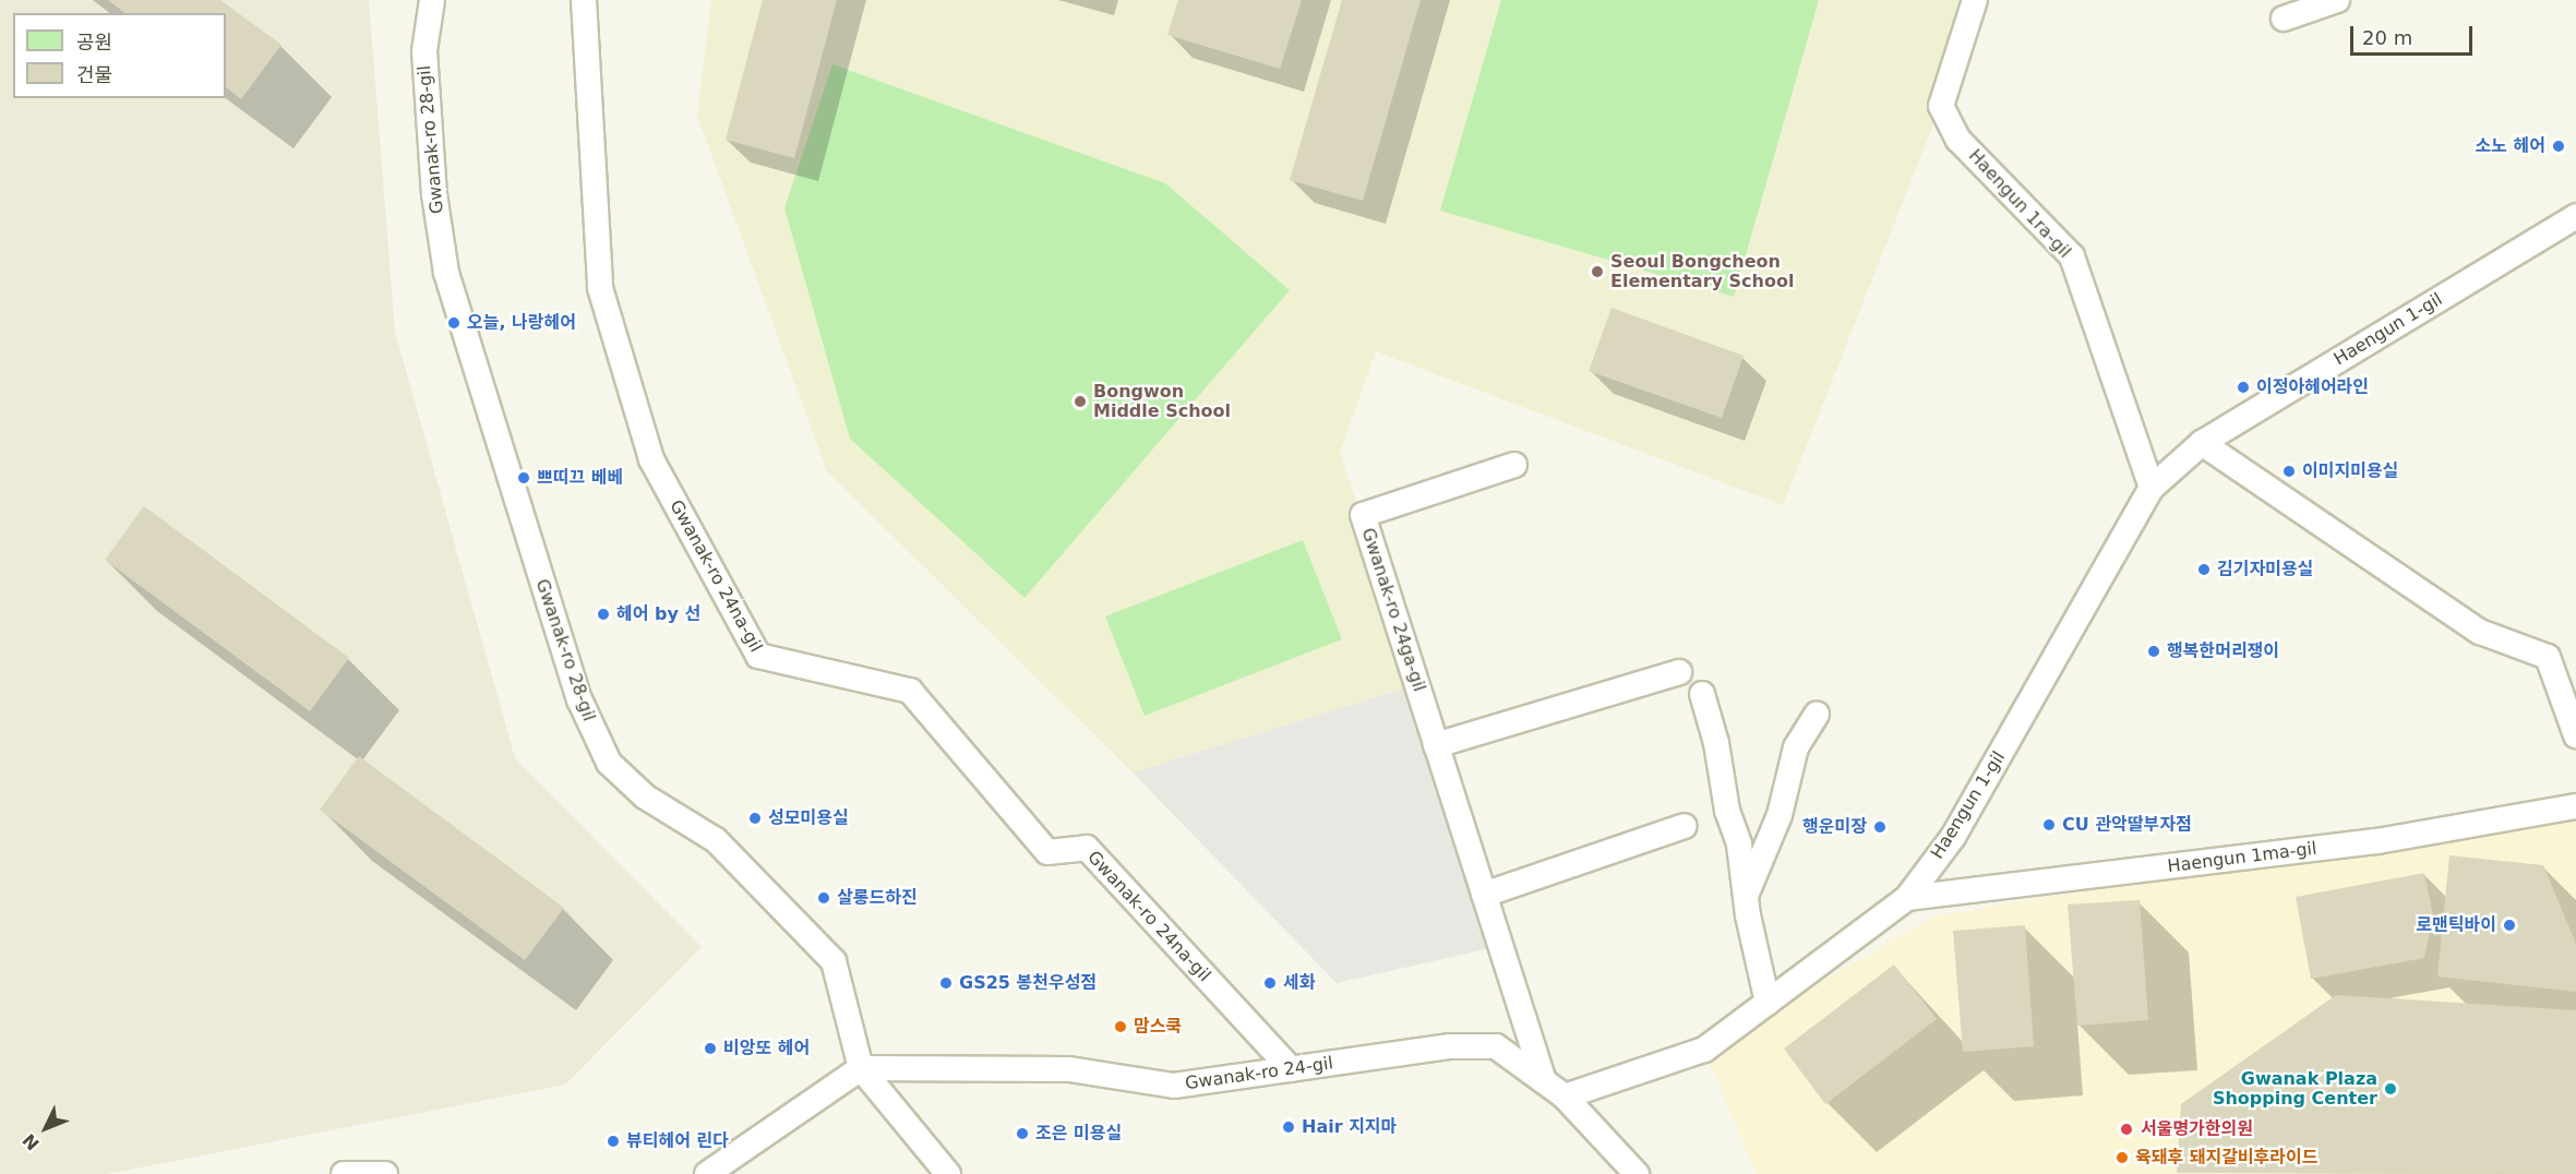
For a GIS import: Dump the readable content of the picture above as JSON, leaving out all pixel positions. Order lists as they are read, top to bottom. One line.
{"streets":{"lane":["Gwanak-ro 28-gil","Haengun 1ra-gil","Haengun 1-gil","Gwanak-ro 24na-gil","Gwanak-ro 24ga-gil","Haengun 1ma-gil","Gwanak-ro 24-gil"]},"crossings":[["Gwanak-ro 28-gil","Gwanak-ro 24-gil"],["Haengun 1ra-gil","Haengun 1-gil"],["Haengun 1-gil","Haengun 1ma-gil"],["Haengun 1-gil","Gwanak-ro 24-gil"],["Gwanak-ro 24na-gil","Gwanak-ro 24-gil"],["Gwanak-ro 24ga-gil","Gwanak-ro 24-gil"]],"places":["소노 헤어","Seoul Bongcheon Elementary School","오늘, 나랑헤어","이정아헤어라인","Bongwon Middle School","이미지미용실","쁘띠끄 베베","김기자미용실","헤어 by 선","행복한머리쟁이","성모미용실","CU 관악딸부자점","행운미장","살롱드하진","로맨틱바이","GS25 봉천우성점","세화","맘스쿡","비앙또 헤어","Gwanak Plaza Shopping Center","Hair 지지마","서울명가한의원","조은 미용실","뷰티헤어 린다","육돼후 돼지갈비후라이드"],"legend":["공원","건물"],"scale_bar":"20 m","north":"bottom left"}
